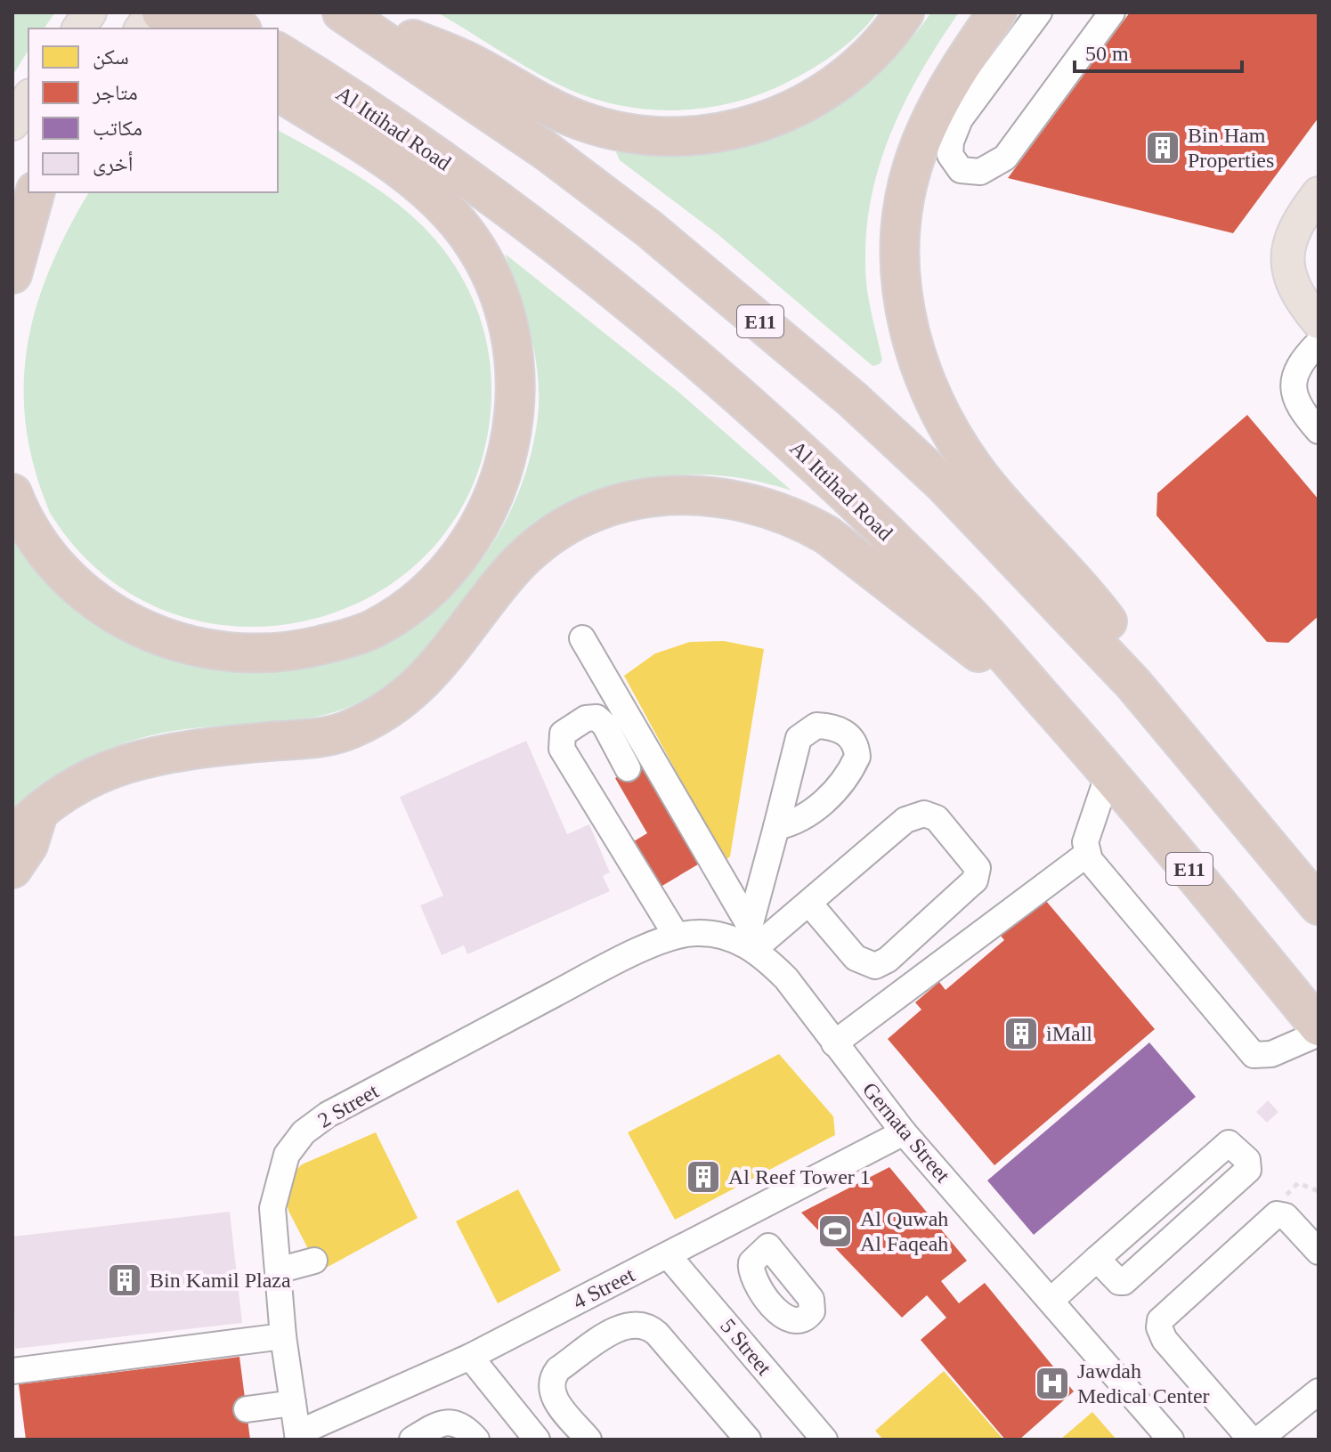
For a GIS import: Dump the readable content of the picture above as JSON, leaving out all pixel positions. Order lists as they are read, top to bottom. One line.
{"streets":{"highway":["Al Ittihad Road","E11"],"street":["2 Street","Gernata Street","4 Street","5 Street"]},"crossings":[["2 Street","Gernata Street"],["2 Street","4 Street"],["Gernata Street","4 Street"],["4 Street","5 Street"]],"places":{"building":["Bin Ham Properties","iMall","Al Reef Tower 1","Bin Kamil Plaza"],"sports":["Al Quwah Al Faqeah"],"hospital":["Jawdah Medical Center"]},"legend":["سكن","متاجر","مكاتب","أخرى"],"scale_bar":"50 m"}
